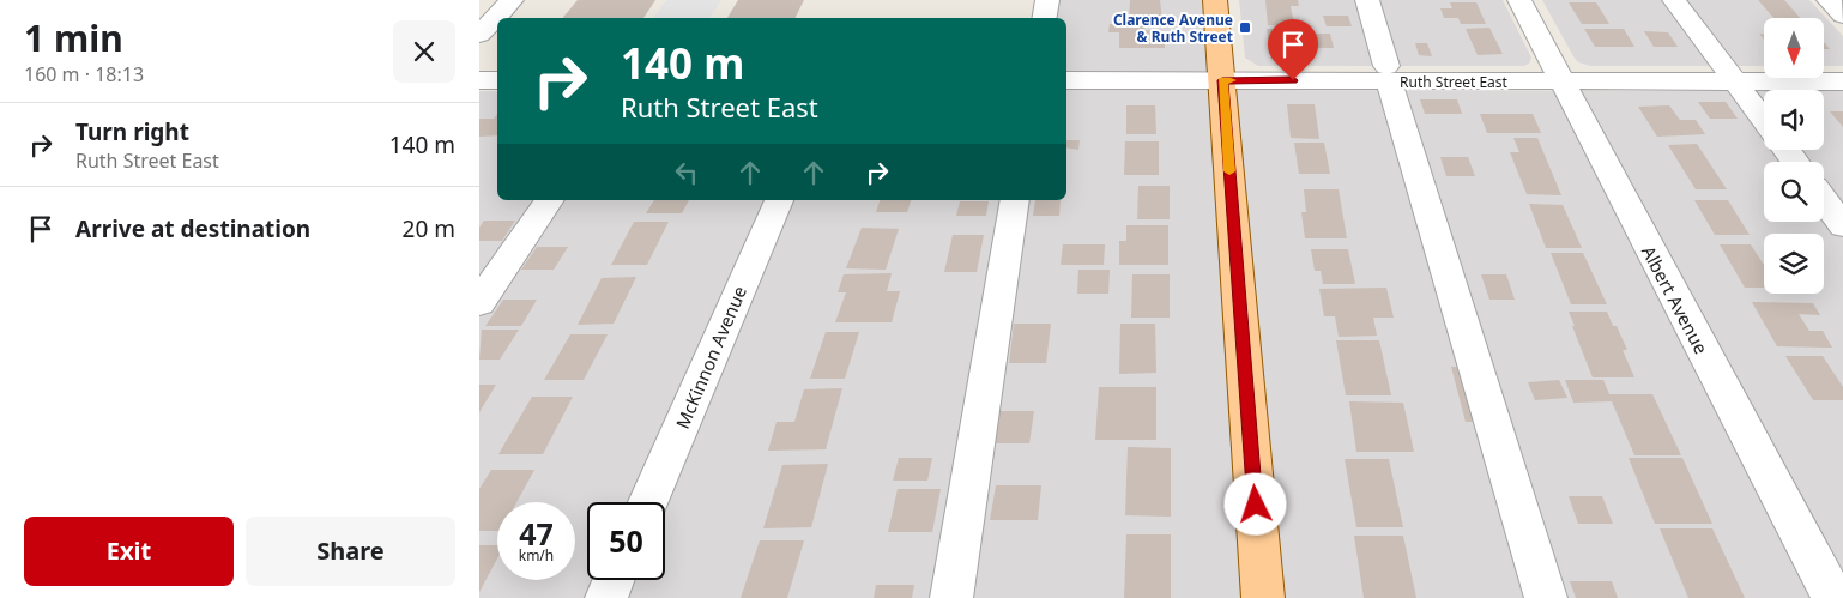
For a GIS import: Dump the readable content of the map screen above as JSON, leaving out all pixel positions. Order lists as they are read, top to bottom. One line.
{"streets":{"street":["Ruth Street East","Albert Avenue","McKinnon Avenue"]},"crossings":[["Ruth Street East","Albert Avenue"]],"places":{"transit":["Clarence Avenue & Ruth Street"]},"north":"bottom","page":{"heading":["1 min","160 m · 18:13"],"turn":["140 m","Ruth Street East"],"list":[{"name":"Turn right","note":"Ruth Street East","value":"140 m"},{"name":"Arrive at destination","value":"20 m"}],"speed":"47 km/h","limit":"50","buttons":["Exit","Share"]}}
